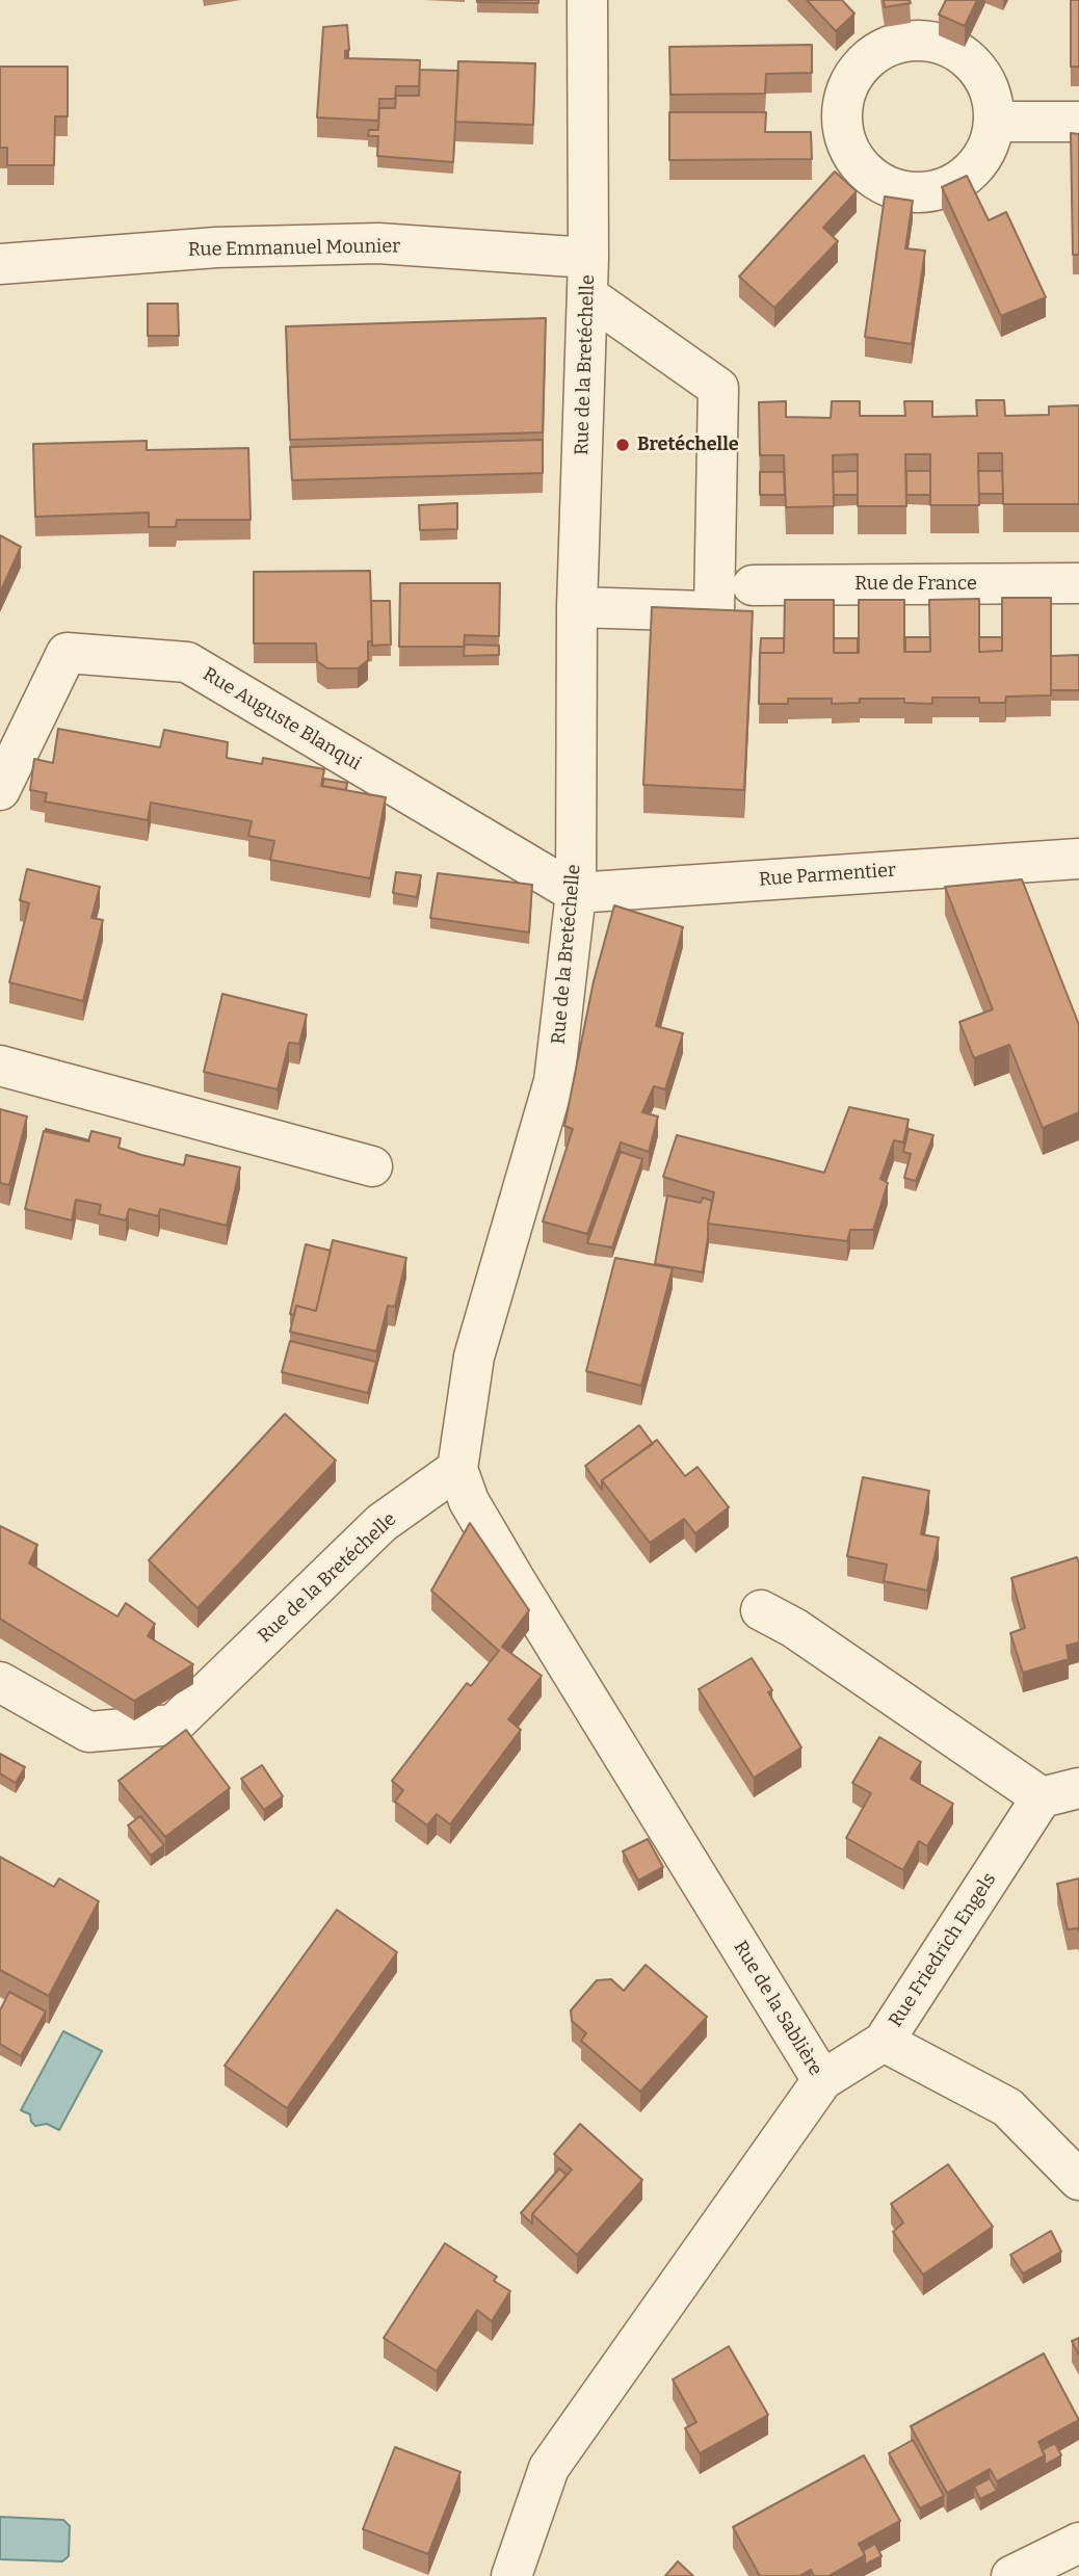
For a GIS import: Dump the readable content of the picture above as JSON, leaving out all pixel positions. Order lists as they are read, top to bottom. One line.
{"streets":{"street":["Rue Emmanuel Mounier","Rue de la Bretéchelle","Rue de France","Rue Auguste Blanqui","Rue Parmentier","Rue Friedrich Engels","Rue de la Sablière"]},"crossings":[["Rue Emmanuel Mounier","Rue de la Bretéchelle"],["Rue de la Bretéchelle","Rue de France"],["Rue de la Bretéchelle","Rue Auguste Blanqui"],["Rue de la Bretéchelle","Rue Parmentier"],["Rue de la Bretéchelle","Rue de la Sablière"],["Rue Auguste Blanqui","Rue Parmentier"],["Rue Friedrich Engels","Rue de la Sablière"]],"places":["Bretéchelle"]}
